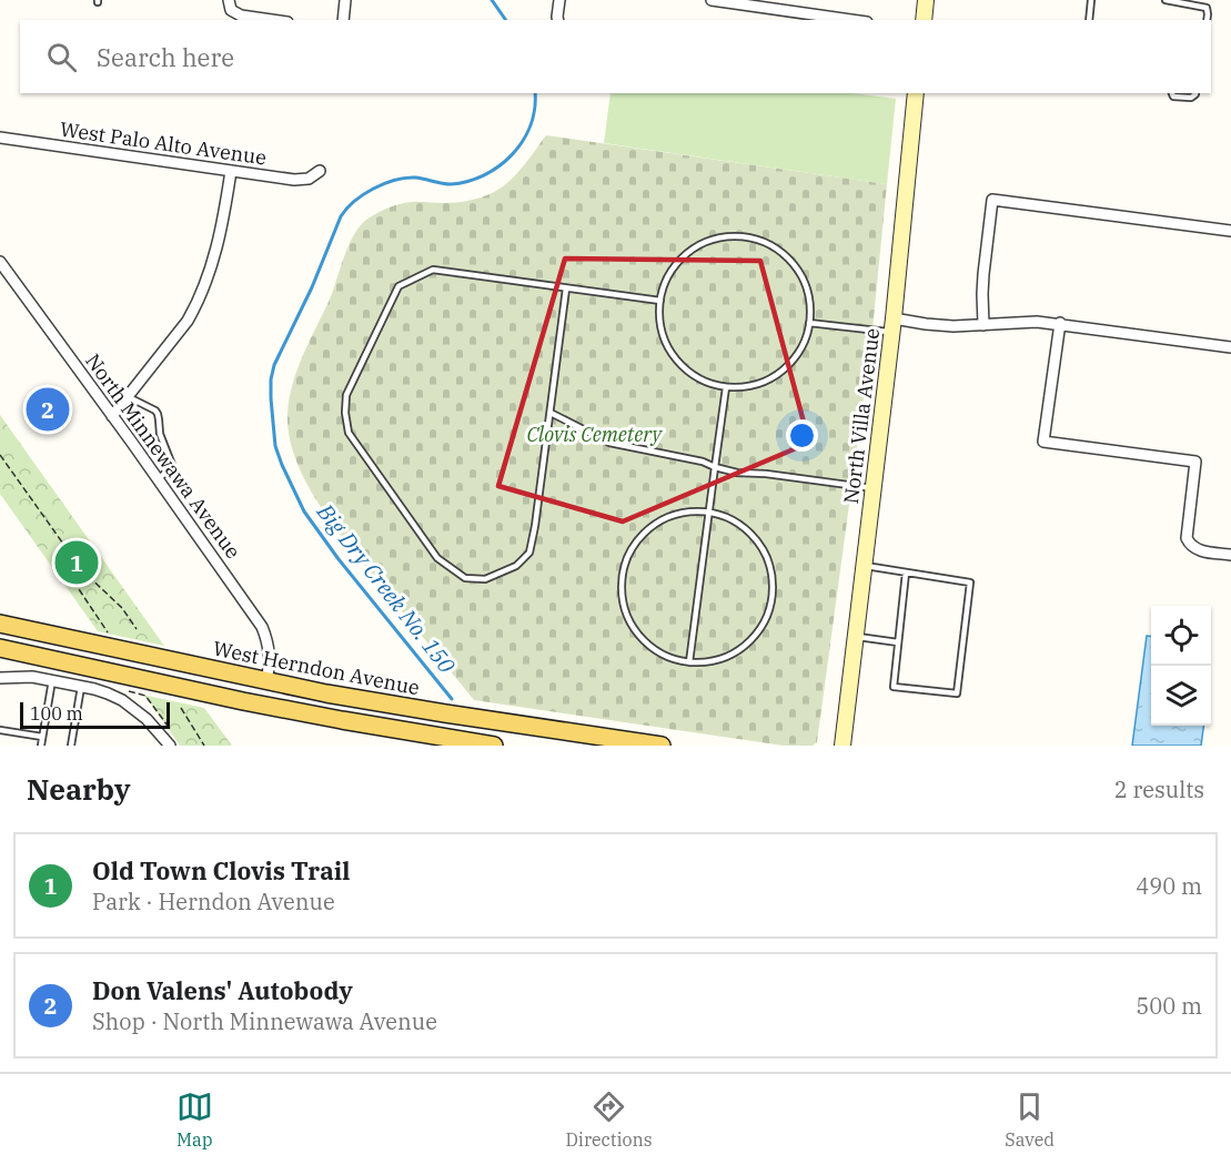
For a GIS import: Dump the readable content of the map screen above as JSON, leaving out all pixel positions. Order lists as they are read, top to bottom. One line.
{"streets":{"main road":["North Villa Avenue","West Herndon Avenue"],"street":["West Palo Alto Avenue","North Minnewawa Avenue"]},"crossings":[["North Minnewawa Avenue","West Herndon Avenue"]],"water":["Big Dry Creek No. 150"],"parks":["Clovis Cemetery"],"scale_bar":"100 m","page":{"search":"Search here","pins":["2","1"],"scale":"100 m","heading":["Nearby","2 results"],"list":[{"mark":"1","name":"Old Town Clovis Trail","note":"Park · Herndon Avenue","value":"490 m"},{"mark":"2","name":"Don Valens' Autobody","note":"Shop · North Minnewawa Avenue","value":"500 m"}],"nav":["Map","Directions","Saved"]}}
